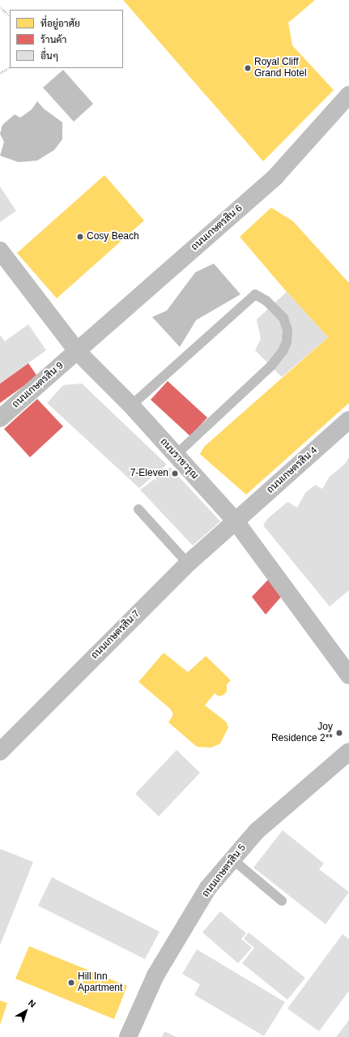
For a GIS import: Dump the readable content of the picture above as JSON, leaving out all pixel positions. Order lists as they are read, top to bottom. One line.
{"streets":{"street":["ถนนเกษตรสิน 6","ถนนเกษตรสิน 9","ถนนราชวรุณ","ถนนเกษตรสิน 4","ถนนเกษตรสิน 7","ถนนเกษตรสิน 5"]},"crossings":[["ถนนเกษตรสิน 6","ถนนเกษตรสิน 9"],["ถนนเกษตรสิน 6","ถนนราชวรุณ"],["ถนนเกษตรสิน 9","ถนนราชวรุณ"],["ถนนราชวรุณ","ถนนเกษตรสิน 4"],["ถนนราชวรุณ","ถนนเกษตรสิน 7"],["ถนนเกษตรสิน 4","ถนนเกษตรสิน 7"]],"places":["Royal Cliff Grand Hotel","Cosy Beach","7-Eleven","Joy Residence 2**","Hill Inn Apartment"],"legend":["ที่อยู่อาศัย","ร้านค้า","อื่นๆ"],"north":"top right"}
